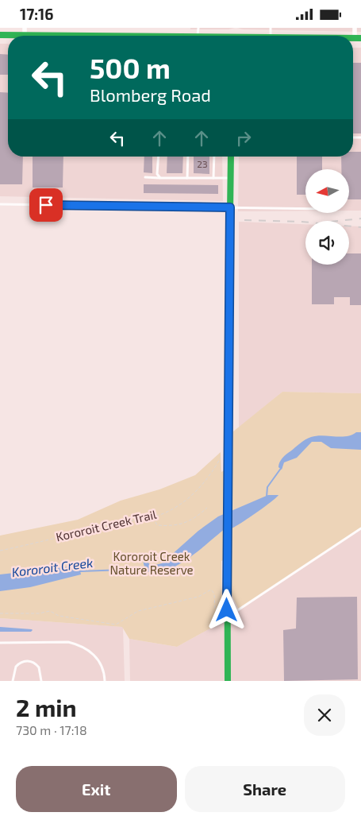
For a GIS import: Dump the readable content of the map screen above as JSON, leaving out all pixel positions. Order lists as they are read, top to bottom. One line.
{"streets":{"path":["Kororoit Creek Trail"]},"water":["Kororoit Creek"],"parks":["Kororoit Creek Nature Reserve"],"house_numbers":["23"],"north":"left","page":{"status":"17:16","turn":["500 m","Blomberg Road"],"heading":["2 min","730 m · 17:18"],"buttons":["Exit","Share"]}}
